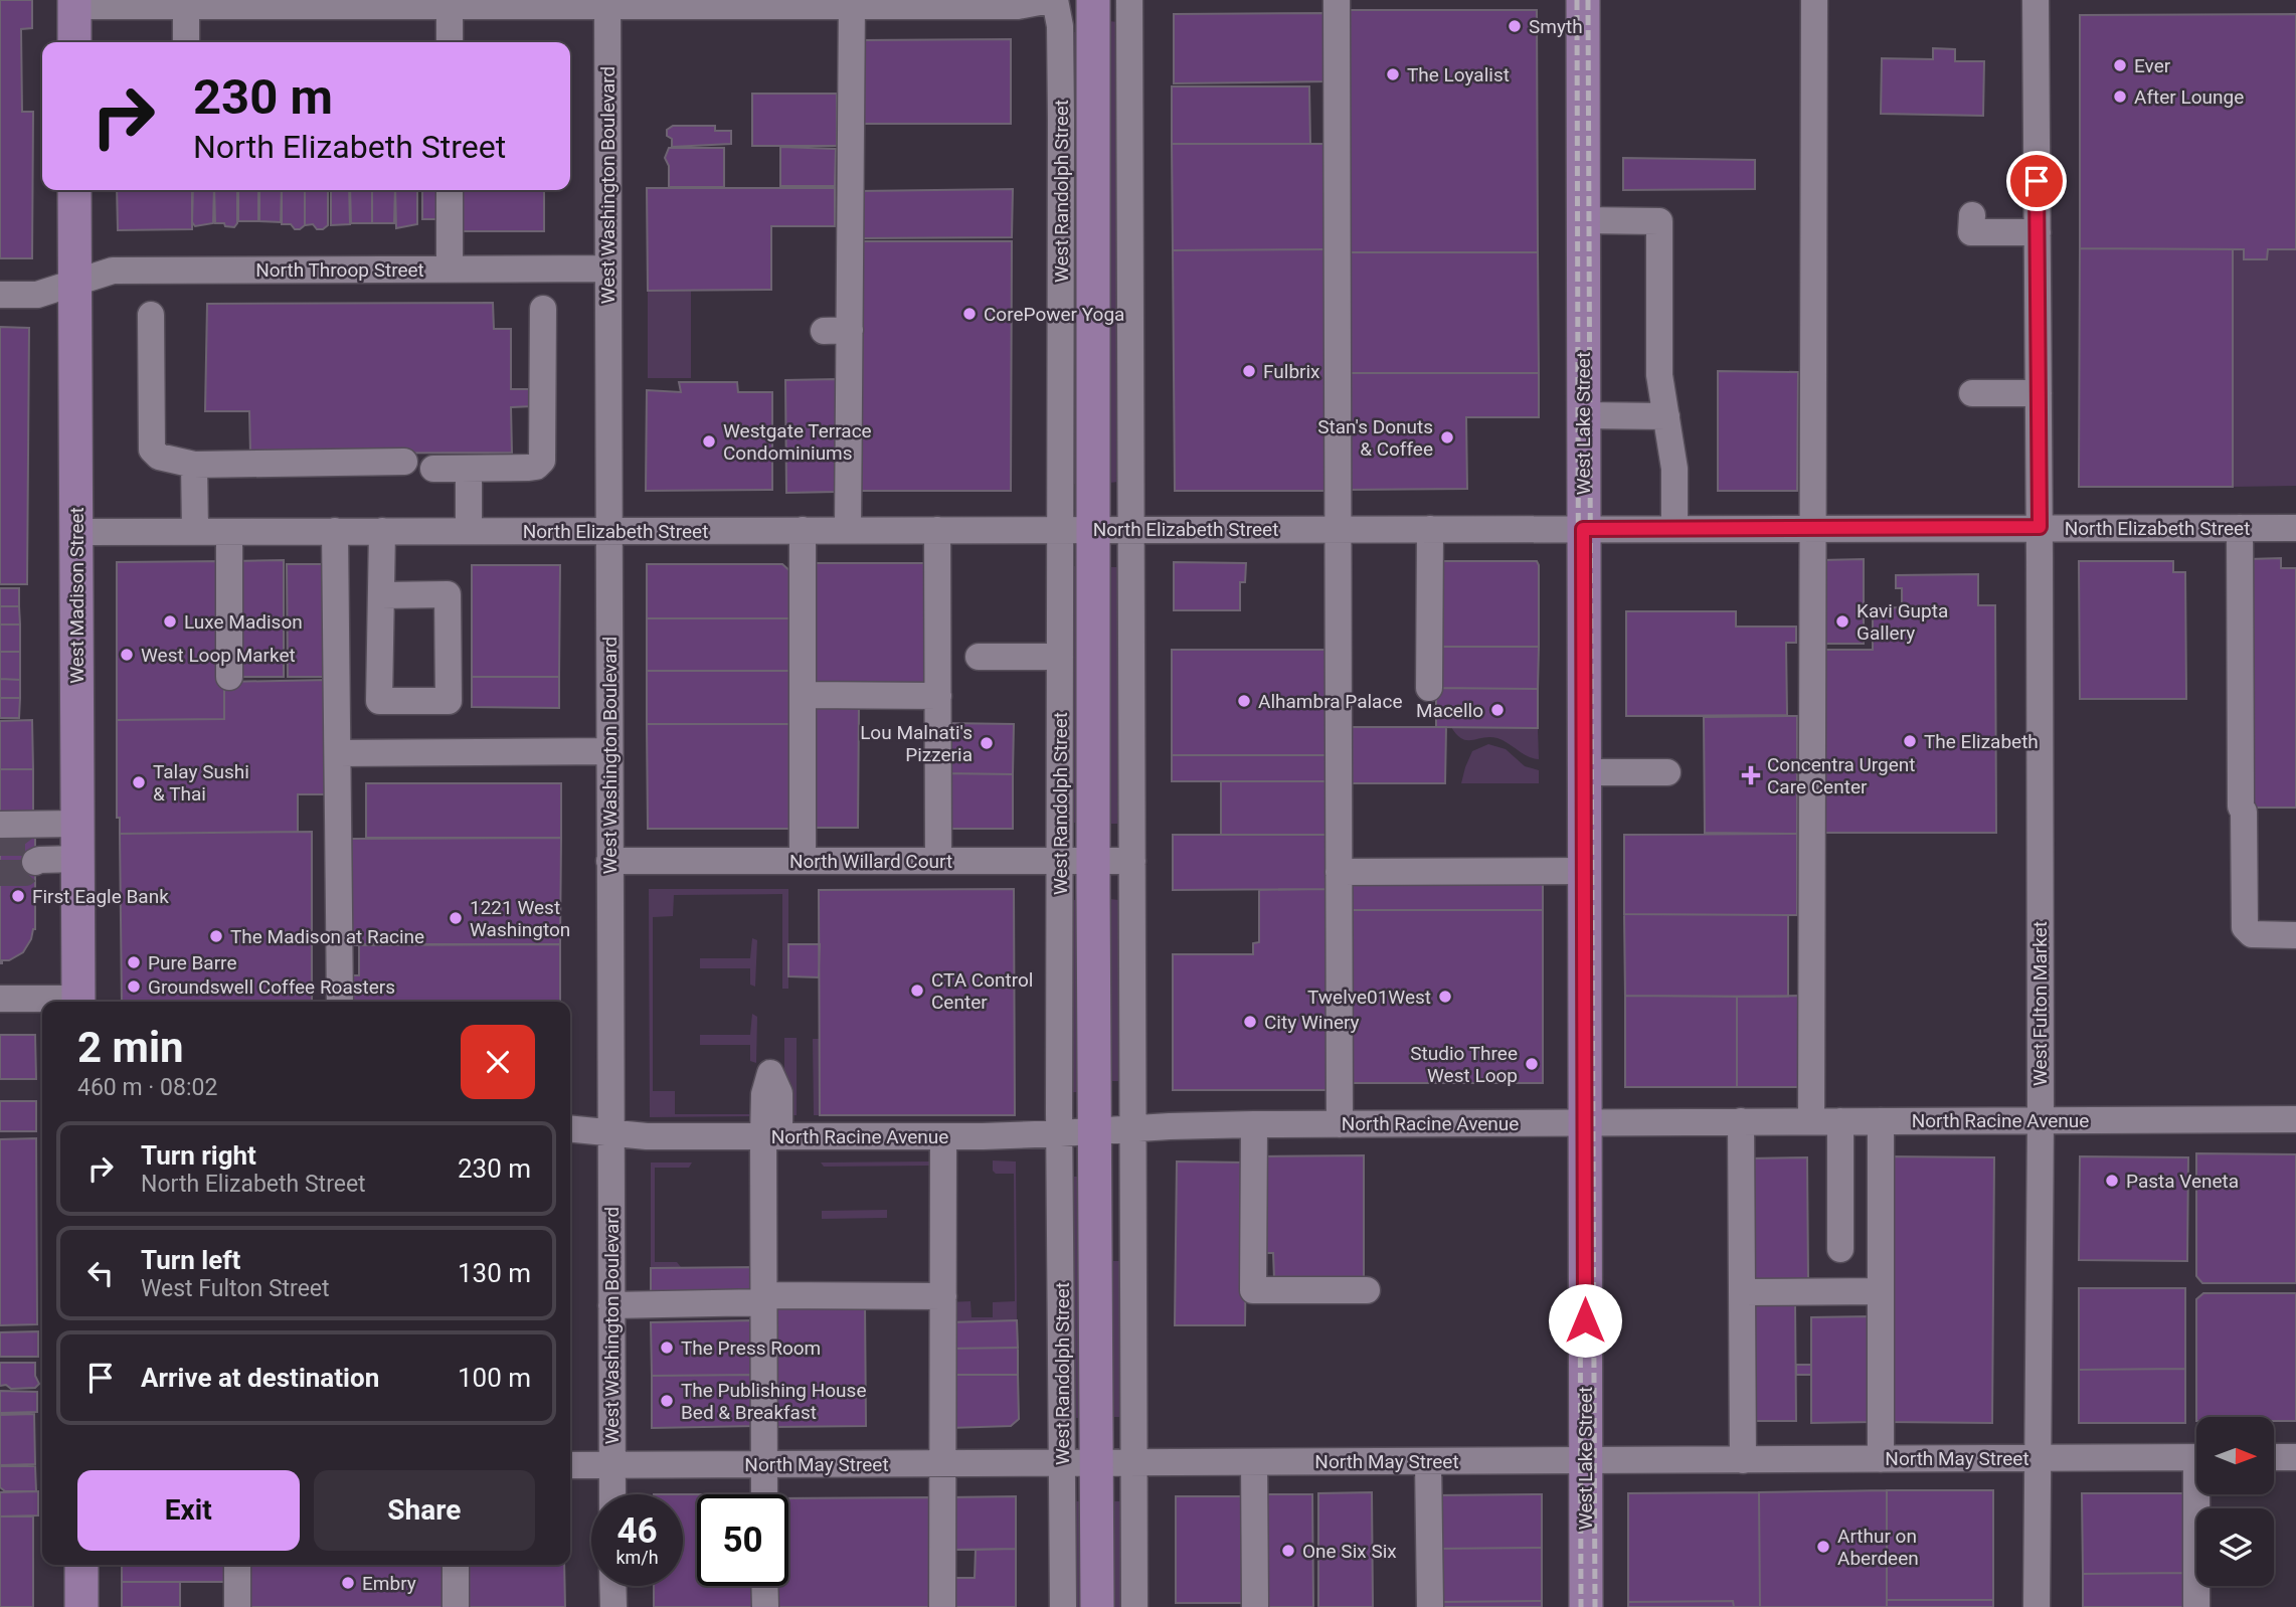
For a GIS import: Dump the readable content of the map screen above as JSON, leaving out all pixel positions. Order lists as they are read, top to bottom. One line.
{"streets":{"main road":["West Randolph Street","West Lake Street","West Madison Street"],"street":["West Washington Boulevard","North Throop Street","North Elizabeth Street","North Willard Court","West Fulton Market","North Racine Avenue","North May Street"]},"crossings":[["West Washington Boulevard","North Throop Street"],["West Washington Boulevard","North Elizabeth Street"],["West Washington Boulevard","North Willard Court"],["West Washington Boulevard","North Racine Avenue"],["West Washington Boulevard","North May Street"],["West Randolph Street","North Elizabeth Street"],["West Randolph Street","North Willard Court"],["West Randolph Street","North Racine Avenue"],["West Randolph Street","North May Street"],["North Throop Street","West Madison Street"],["West Lake Street","North Elizabeth Street"],["West Lake Street","North Racine Avenue"],["West Lake Street","North May Street"],["North Elizabeth Street","West Madison Street"],["North Elizabeth Street","West Fulton Market"],["West Fulton Market","North Racine Avenue"],["West Fulton Market","North May Street"]],"places":{"other":["Smyth","Ever","The Loyalist","After Lounge","CorePower Yoga","Fulbrix","Stan's Donuts & Coffee","Westgate Terrace Condominiums","Luxe Madison","Kavi Gupta Gallery","West Loop Market","Alhambra Palace","Macello","The Elizabeth","Lou Malnati's Pizzeria","Talay Sushi & Thai","First Eagle Bank","1221 West Washington","The Madison at Racine","Pure Barre","Groundswell Coffee Roasters","CTA Control Center","Twelve01West","City Winery","Studio Three West Loop","Pasta Veneta","The Press Room","The Publishing House Bed & Breakfast","Arthur on Aberdeen","One Six Six","Embry"],"health":["Concentra Urgent Care Center"]},"north":"right","page":{"turn":["230 m","North Elizabeth Street"],"heading":["2 min","460 m · 08:02"],"list":[{"name":"Turn right","note":"North Elizabeth Street","value":"230 m"},{"name":"Turn left","note":"West Fulton Street","value":"130 m"},{"name":"Arrive at destination","value":"100 m"}],"buttons":["Exit","Share"],"speed":"46 km/h","limit":"50"}}
